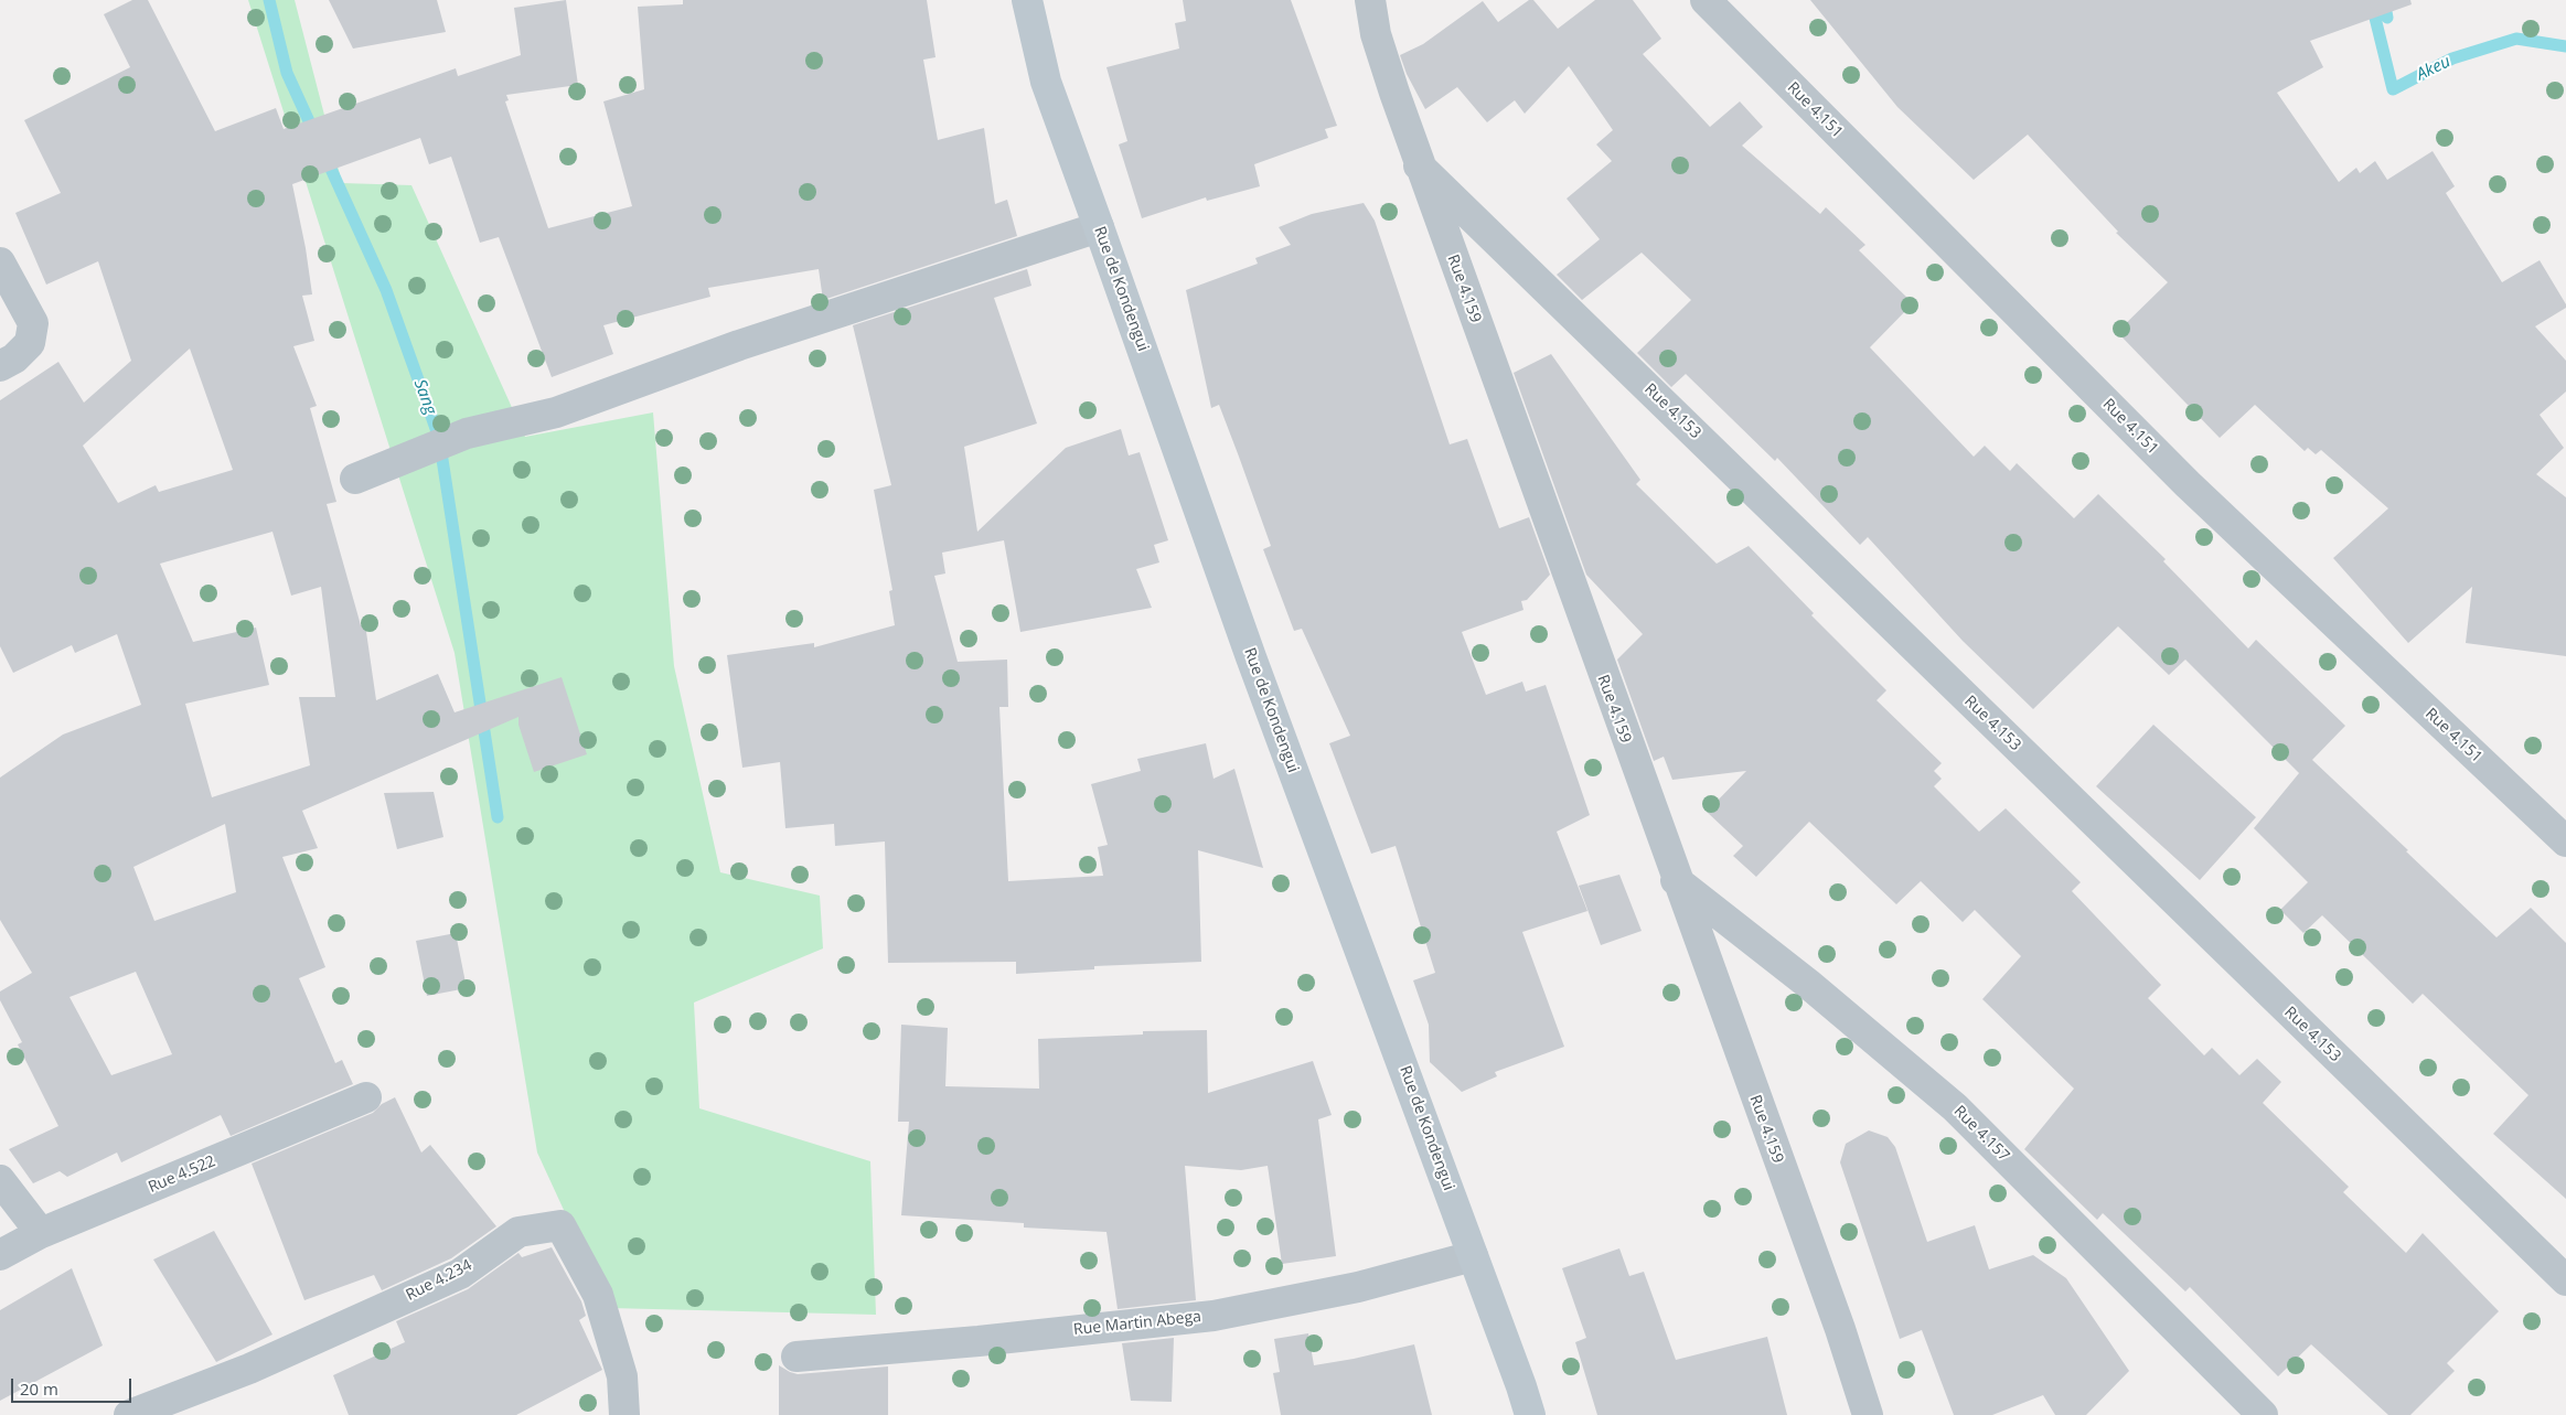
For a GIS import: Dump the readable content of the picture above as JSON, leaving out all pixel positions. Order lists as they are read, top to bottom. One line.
{"streets":{"main road":["Rue de Kondengui"],"street":["Rue 4.151","Rue 4.159","Rue 4.153","Rue 4.157","Rue 4.522","Rue 4.234","Rue Martin Abega"]},"crossings":[["Rue de Kondengui","Rue Martin Abega"],["Rue 4.159","Rue 4.153"],["Rue 4.159","Rue 4.157"]],"water":["Akeu","Sang"],"scale_bar":"20 m"}
